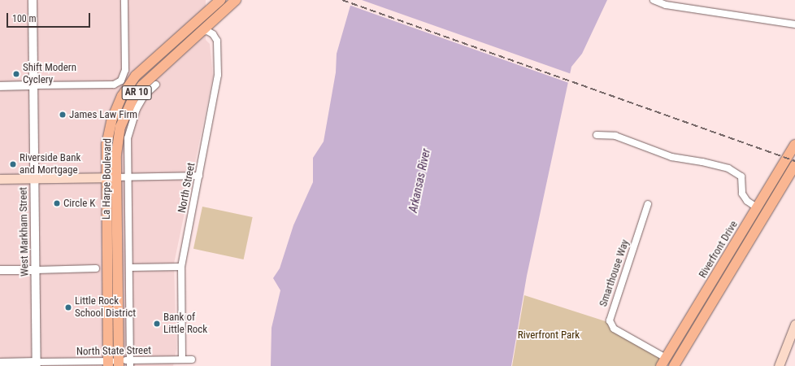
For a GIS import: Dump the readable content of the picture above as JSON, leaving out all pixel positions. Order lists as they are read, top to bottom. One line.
{"streets":{"main road":["AR 10","La Harpe Boulevard","Riverfront Drive"],"street":["North Street","West Markham Street","Smarthouse Way","North State Street"]},"crossings":[["La Harpe Boulevard","North Street"],["La Harpe Boulevard","North State Street"],["North Street","North State Street"],["West Markham Street","North State Street"],["Riverfront Drive","Smarthouse Way"]],"water":["Arkansas River"],"parks":["Riverfront Park"],"places":["Shift Modern Cyclery","James Law Firm","Riverside Bank and Mortgage","Circle K","Little Rock School District","Bank of Little Rock"],"scale_bar":"100 m"}
